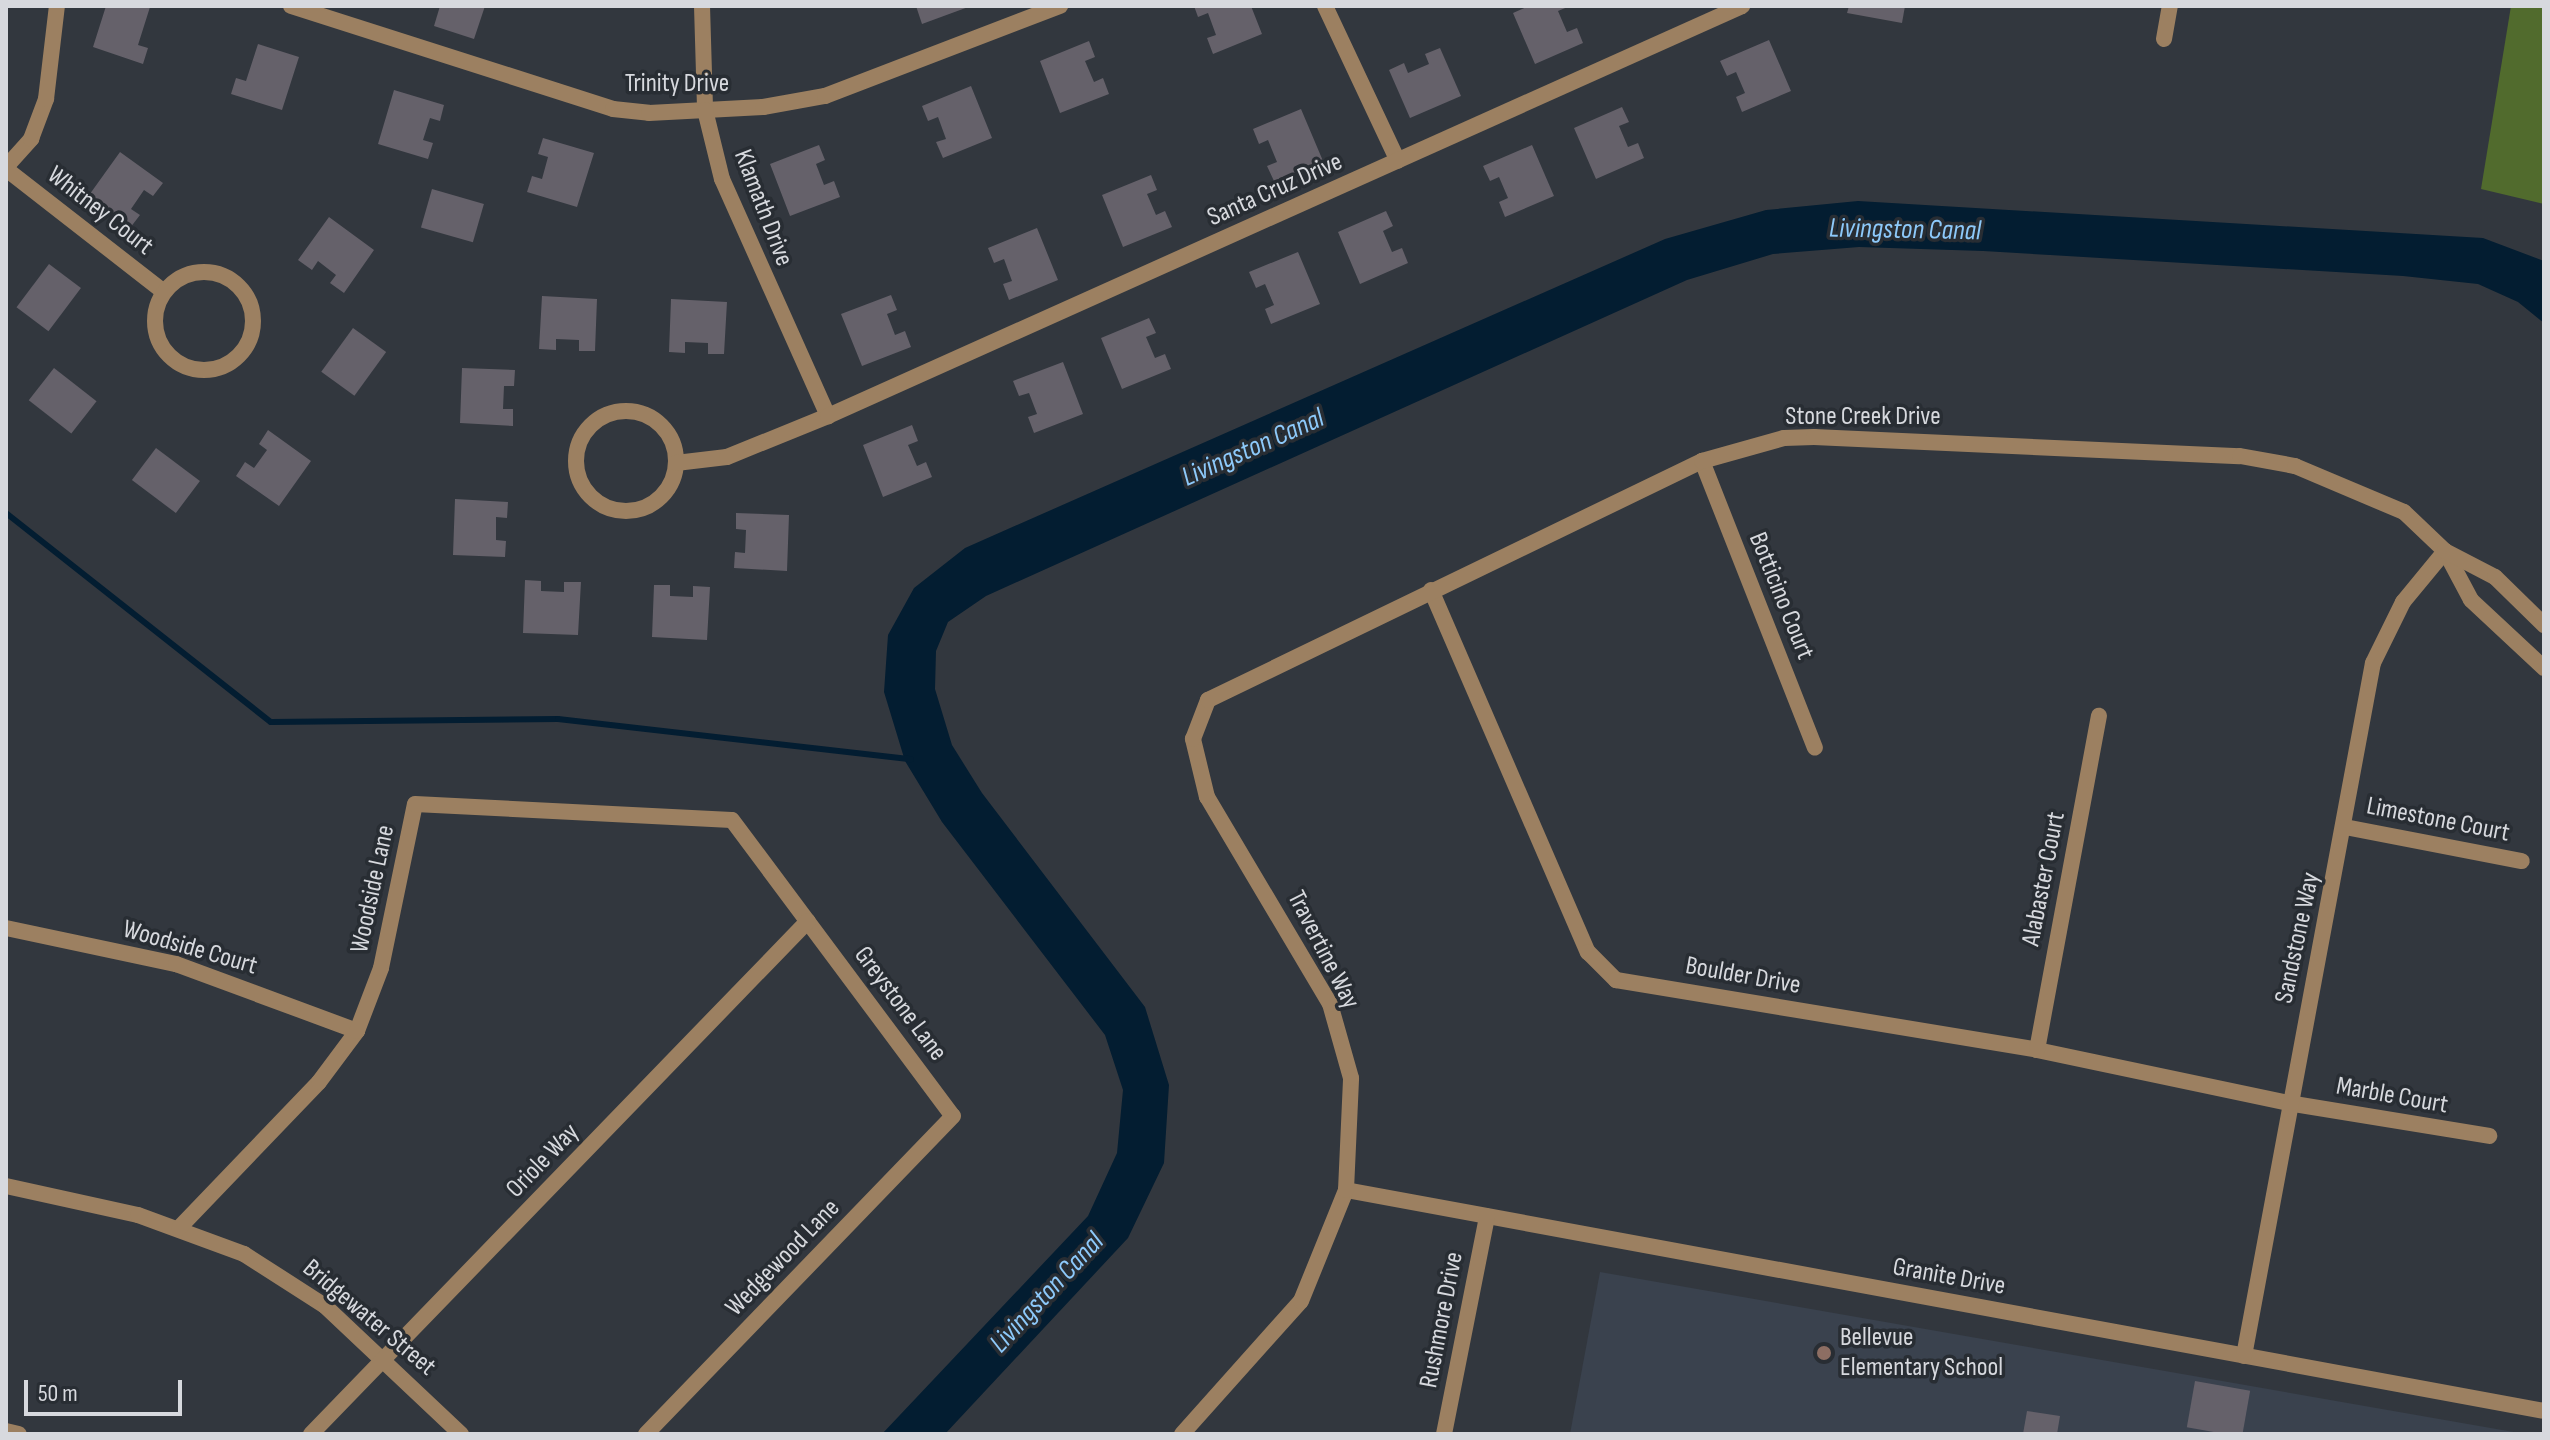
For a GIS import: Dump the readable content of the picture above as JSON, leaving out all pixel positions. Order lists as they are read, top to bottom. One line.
{"streets":{"street":["Trinity Drive","Santa Cruz Drive","Klamath Drive","Whitney Court","Stone Creek Drive","Botticino Court","Limestone Court","Alabaster Court","Woodside Lane","Sandstone Way","Woodside Court","Travertine Way","Boulder Drive","Greystone Lane","Marble Court","Oriole Way","Wedgewood Lane","Granite Drive","Bridgewater Street","Rushmore Drive"]},"crossings":[["Trinity Drive","Klamath Drive"],["Santa Cruz Drive","Klamath Drive"],["Stone Creek Drive","Botticino Court"],["Stone Creek Drive","Sandstone Way"],["Stone Creek Drive","Travertine Way"],["Stone Creek Drive","Boulder Drive"],["Limestone Court","Sandstone Way"],["Alabaster Court","Boulder Drive"],["Woodside Lane","Woodside Court"],["Woodside Lane","Greystone Lane"],["Woodside Lane","Bridgewater Street"],["Sandstone Way","Boulder Drive"],["Sandstone Way","Marble Court"],["Sandstone Way","Granite Drive"],["Travertine Way","Granite Drive"],["Boulder Drive","Marble Court"],["Greystone Lane","Oriole Way"],["Greystone Lane","Wedgewood Lane"],["Oriole Way","Bridgewater Street"],["Granite Drive","Rushmore Drive"]],"water":["Livingston Canal"],"places":["Bellevue Elementary School"],"scale_bar":"50 m"}
